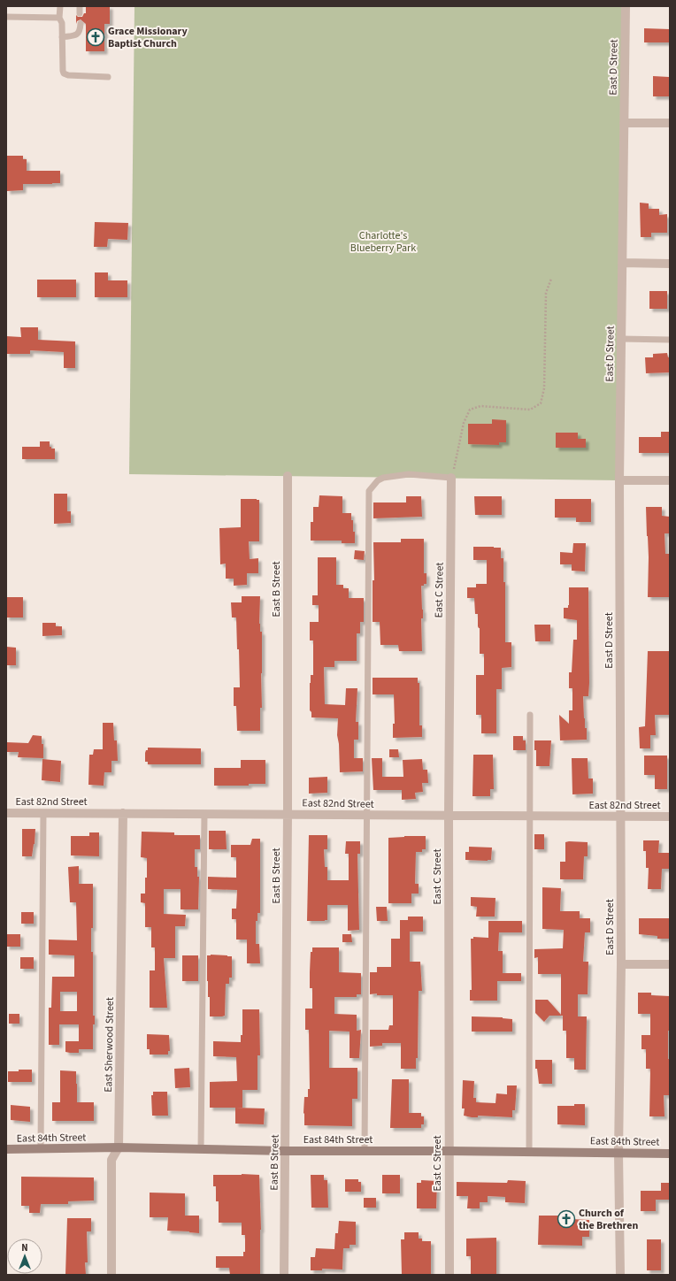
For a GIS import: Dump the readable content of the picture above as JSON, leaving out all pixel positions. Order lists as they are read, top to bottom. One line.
{"streets":{"street":["East D Street","East B Street","East C Street","East 82nd Street","East Sherwood Street","East 84th Street"]},"crossings":[["East D Street","East 82nd Street"],["East D Street","East 84th Street"],["East B Street","East 82nd Street"],["East B Street","East 84th Street"],["East C Street","East 82nd Street"],["East C Street","East 84th Street"],["East 82nd Street","East Sherwood Street"],["East Sherwood Street","East 84th Street"]],"parks":["Charlotte's Blueberry Park"],"places":{"church":["Grace Missionary Baptist Church","Church of the Brethren"]},"north":"top"}
